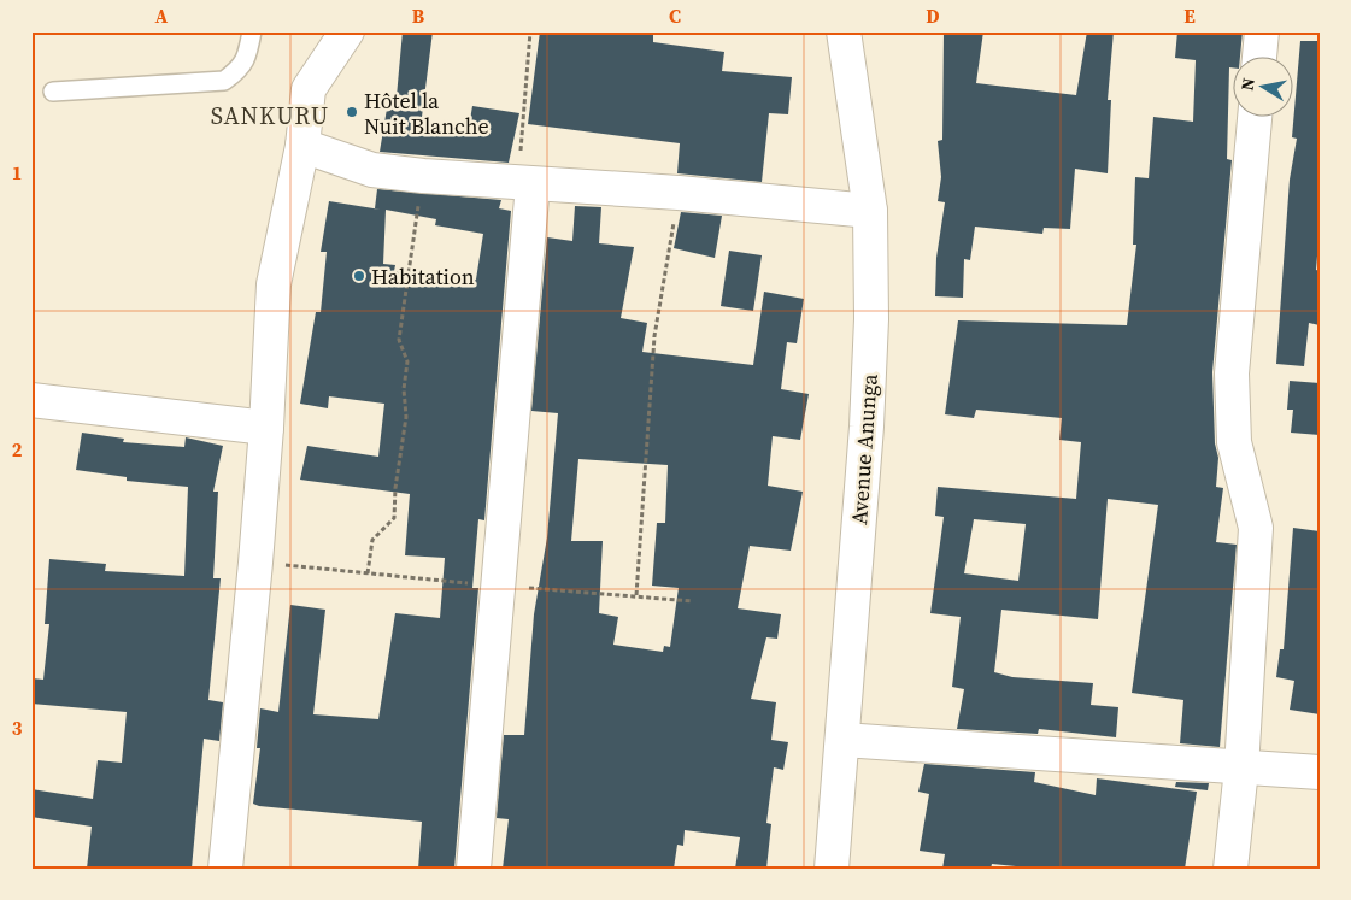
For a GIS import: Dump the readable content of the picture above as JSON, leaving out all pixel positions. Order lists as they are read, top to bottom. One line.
{"streets":{"street":["Avenue Anunga"]},"districts":["SANKURU"],"places":["Hôtel la Nuit Blanche","Habitation"],"north":"left","grid":{"columns":["A","B","C","D","E"],"rows":["1","2","3"]}}
